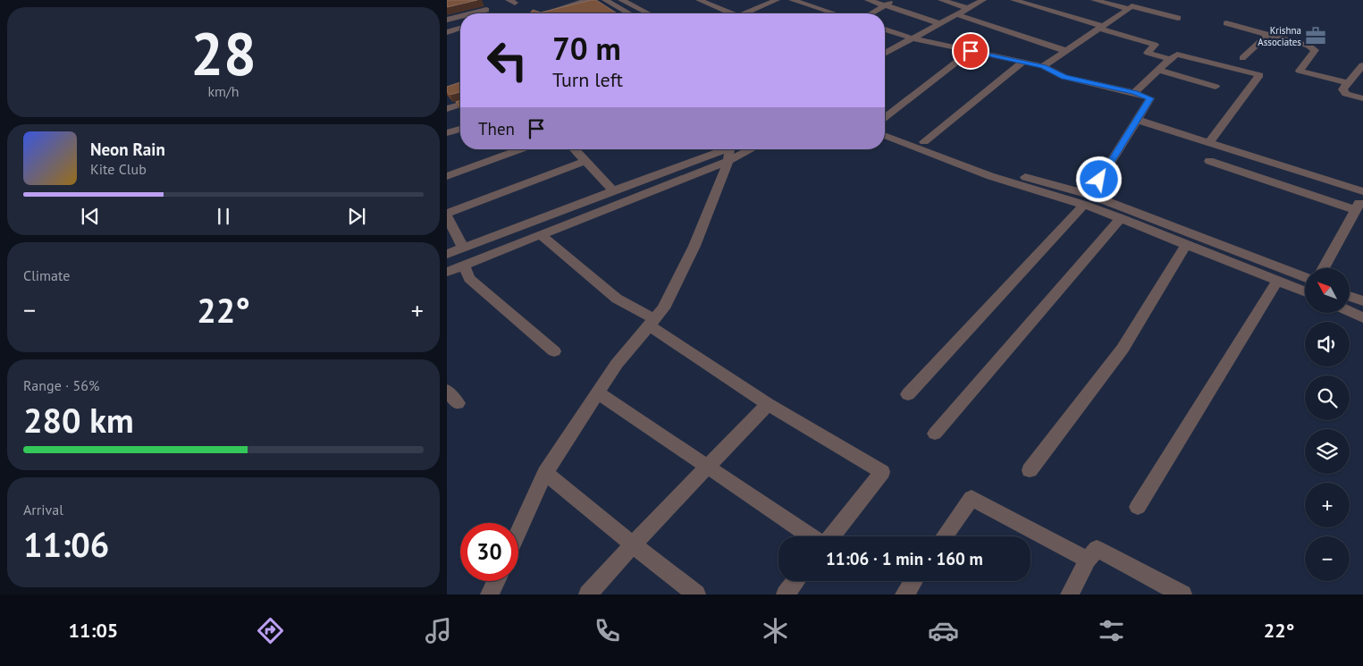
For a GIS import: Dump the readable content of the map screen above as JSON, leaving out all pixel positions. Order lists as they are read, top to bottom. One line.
{"places":{"office":["Krishna Associates"]},"north":"top left","page":{"tile":[["28","km/h"],"Climate",["Range · 56%","280 km"],["Arrival","11:06"]],"turn":["70 m","Turn left"],"then":"Then","song":["Neon Rain","Kite Club"],"map_buttons":["+","−"],"heat":["−","22°","+"],"limit":"30","trip":"11:06 · 1 min · 160 m","tabs":["11:05","22°"]}}
